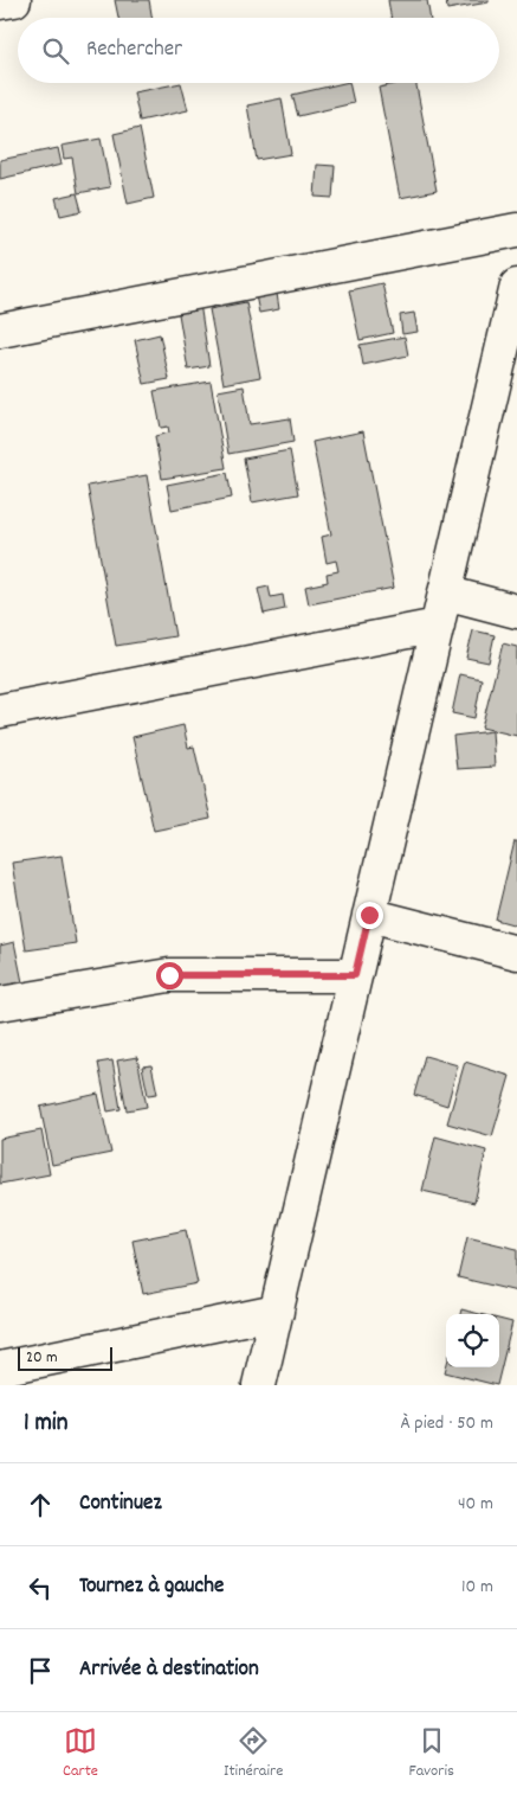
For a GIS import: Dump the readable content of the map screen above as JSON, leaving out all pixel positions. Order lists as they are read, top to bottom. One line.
{"scale_bar":"20 m","page":{"search":"Rechercher","scale":"20 m","heading":["1 min","À pied · 50 m"],"list":[["Continuez","40 m"],["Tournez à gauche","10 m"],"Arrivée à destination"],"nav":["Carte","Itinéraire","Favoris"]}}
